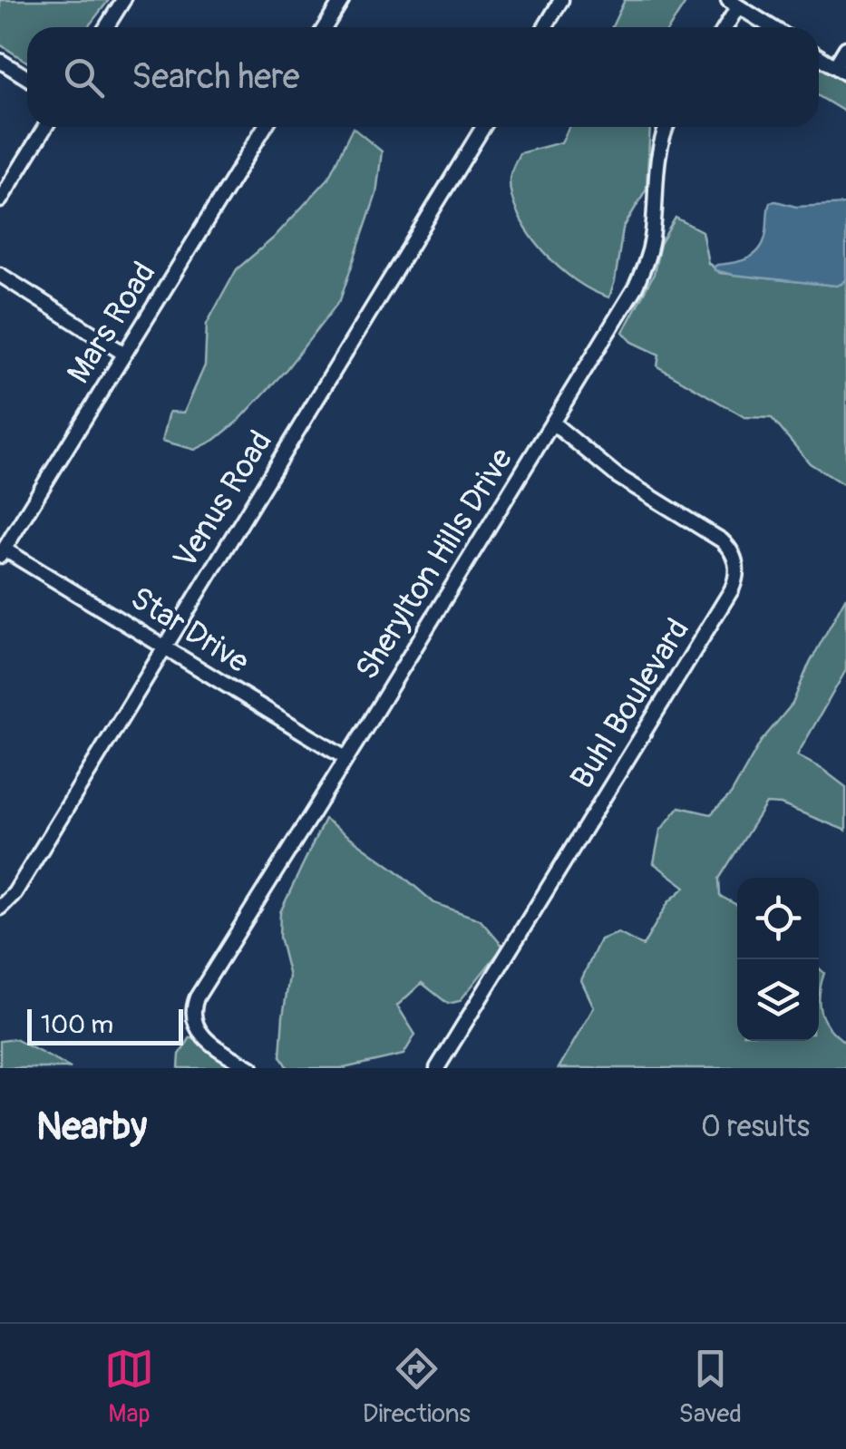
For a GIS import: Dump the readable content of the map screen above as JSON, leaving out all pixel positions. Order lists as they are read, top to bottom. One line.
{"streets":{"street":["Mars Road","Venus Road","Sherylton Hills Drive","Star Drive","Buhl Boulevard"]},"crossings":[["Mars Road","Star Drive"],["Venus Road","Star Drive"],["Sherylton Hills Drive","Star Drive"],["Sherylton Hills Drive","Buhl Boulevard"]],"scale_bar":"100 m","page":{"search":"Search here","scale":"100 m","heading":["Nearby","0 results"],"nav":["Map","Directions","Saved"]}}
